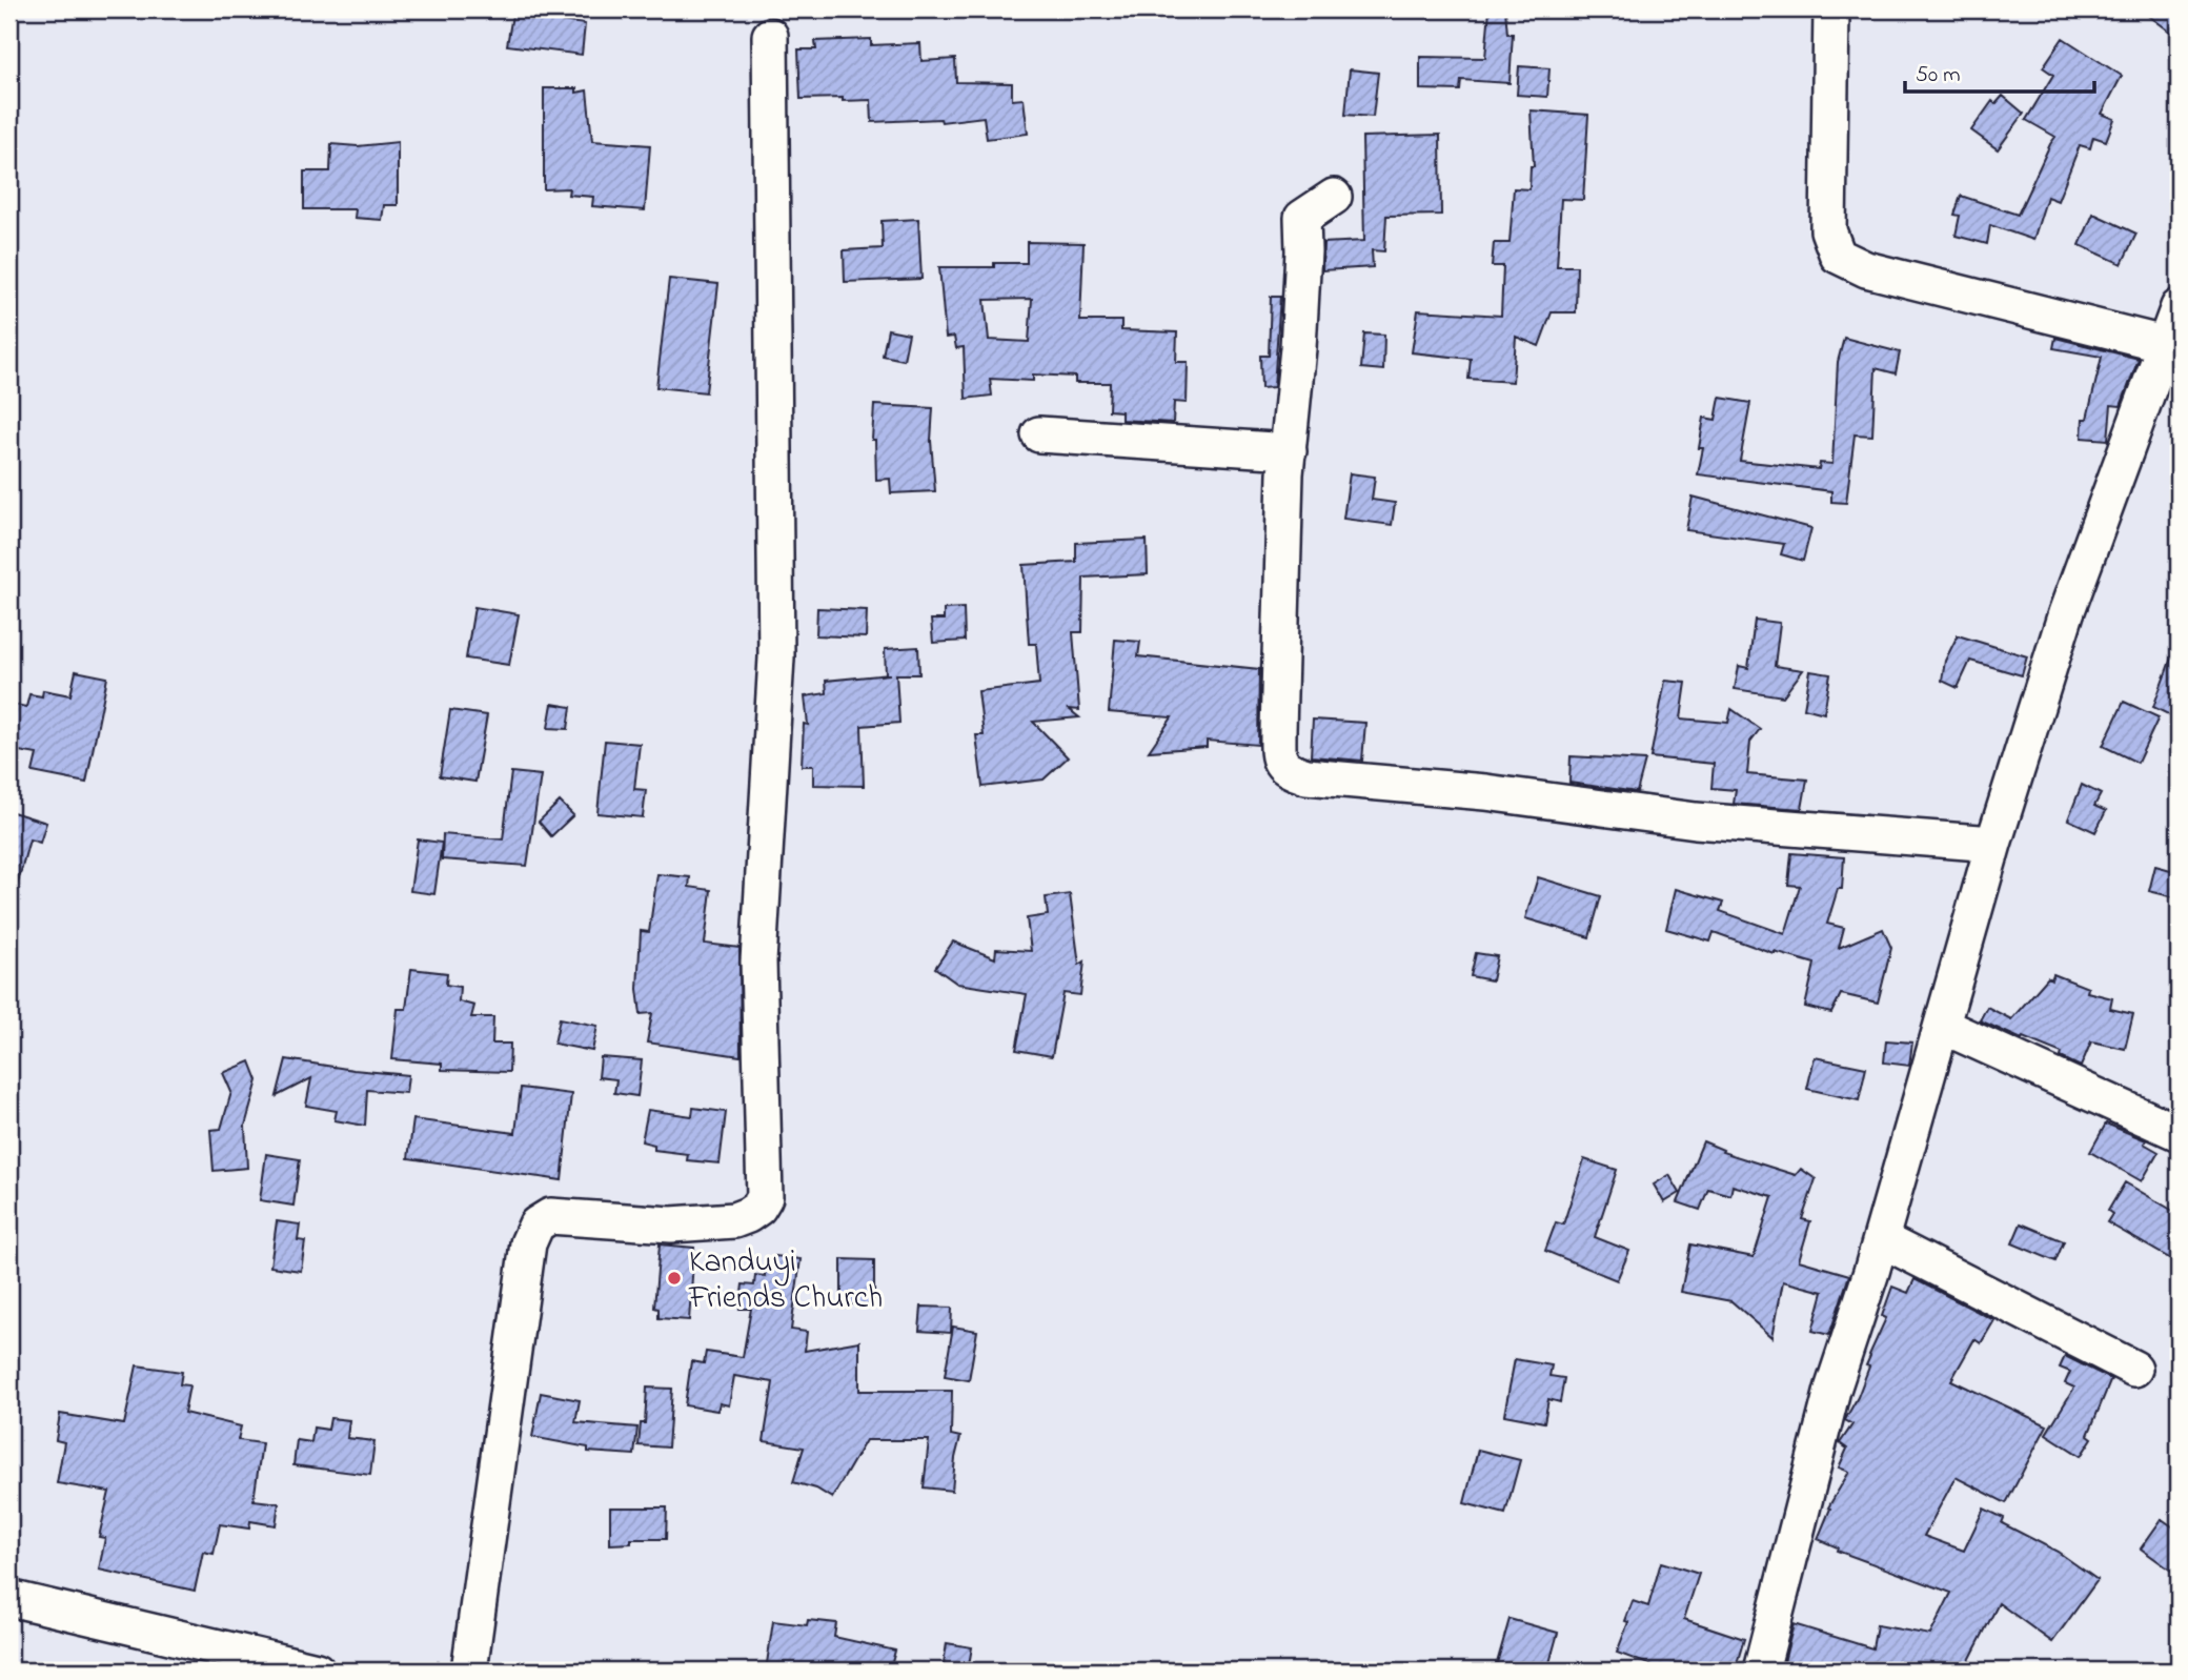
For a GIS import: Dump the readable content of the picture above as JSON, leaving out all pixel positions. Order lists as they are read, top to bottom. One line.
{"places":["Kanduyi Friends Church"],"scale_bar":"50 m"}
